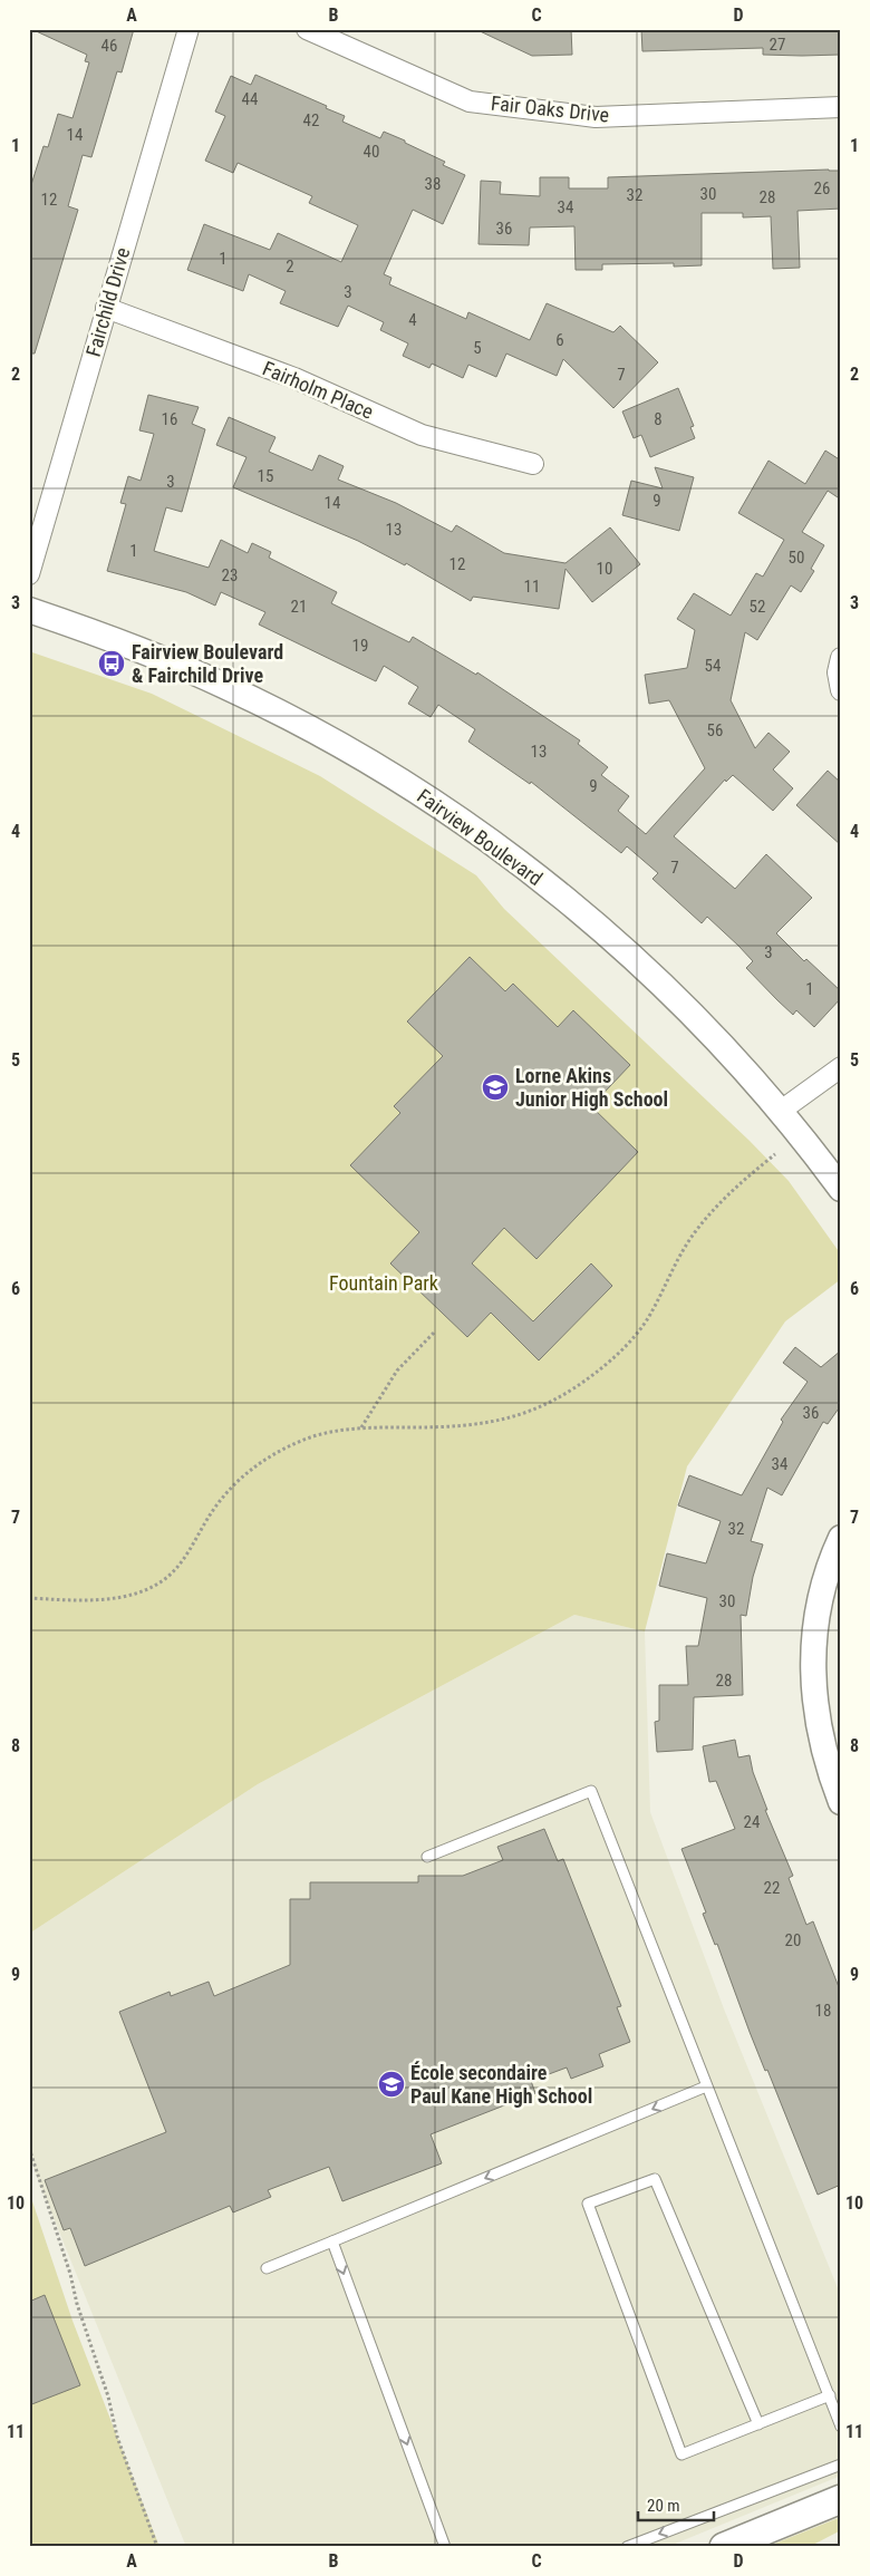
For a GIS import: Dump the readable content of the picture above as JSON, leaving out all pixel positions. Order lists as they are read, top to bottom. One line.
{"streets":{"street":["Fair Oaks Drive","Fairchild Drive","Fairholm Place","Fairview Boulevard"]},"crossings":[["Fairchild Drive","Fairholm Place"]],"parks":["Fountain Park"],"places":{"bus stop":["Fairview Boulevard & Fairchild Drive"],"school or university":["Lorne Akins Junior High School","École secondaire Paul Kane High School"]},"house_numbers":["27","46","44","42","14","40","38","26","30","32","28","12","34","36","1","2","3","4","6","5","7","16","8","15","3","9","14","13","1","50","12","10","23","11","21","52","19","54","56","13","9","7","3","1","36","34","32","30","28","24","22","20","18"],"scale_bar":"20 m","grid":{"columns":["A","B","C","D"],"rows":["1","2","3","4","5","6","7","8","9","10","11"]}}
